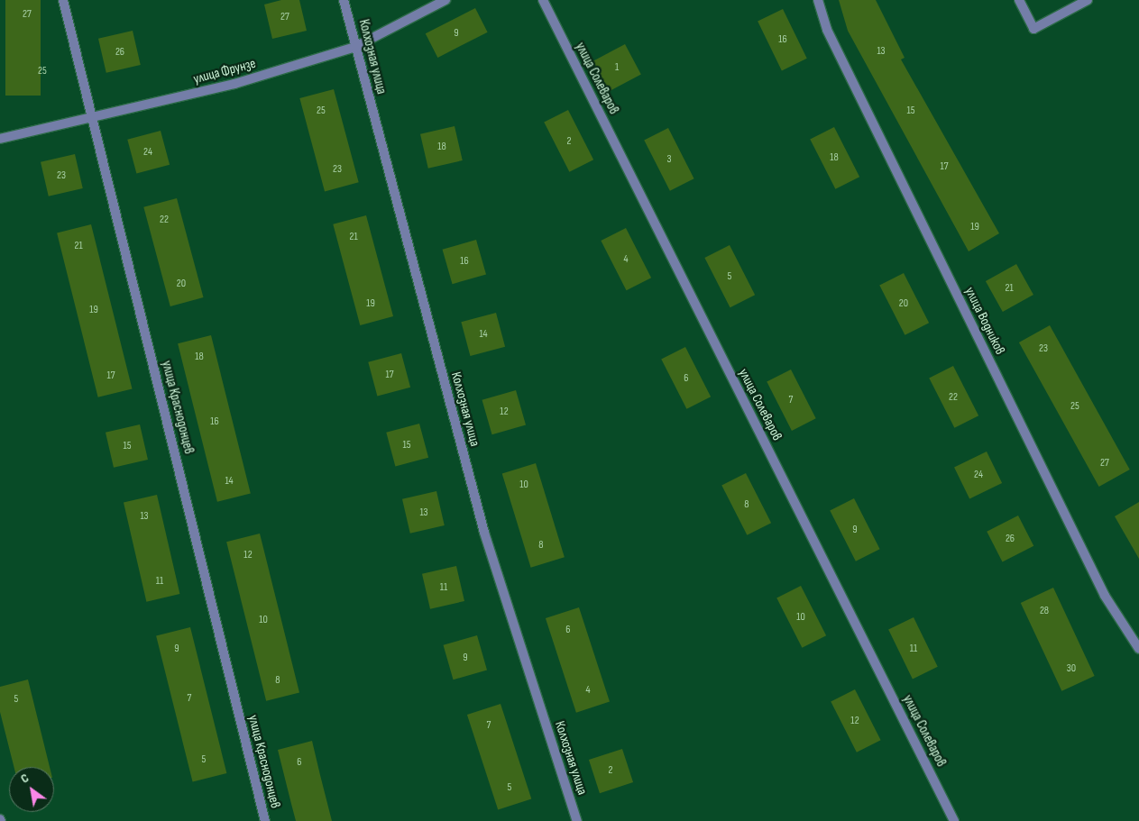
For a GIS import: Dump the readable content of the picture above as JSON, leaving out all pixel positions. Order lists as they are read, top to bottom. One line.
{"streets":{"street":["Колхозная улица","улица Фрунзе","улица Солеваров","улица Водников","улица Краснодонцев"]},"crossings":[["Колхозная улица","улица Фрунзе"],["улица Фрунзе","улица Краснодонцев"]],"house_numbers":["27","27","9","16","13","26","1","25","25","15","2","18","24","18","3","17","23","23","22","19","21","21","4","16","5","20","21","19","20","19","14","23","18","17","17","6","22","7","25","12","16","15","15","27","24","14","10","8","13","13","9","26","8","12","11","11","28","10","10","6","9","11","9","30","8","4","7","5","12","7","5","6","2","5"],"north":"top left"}
